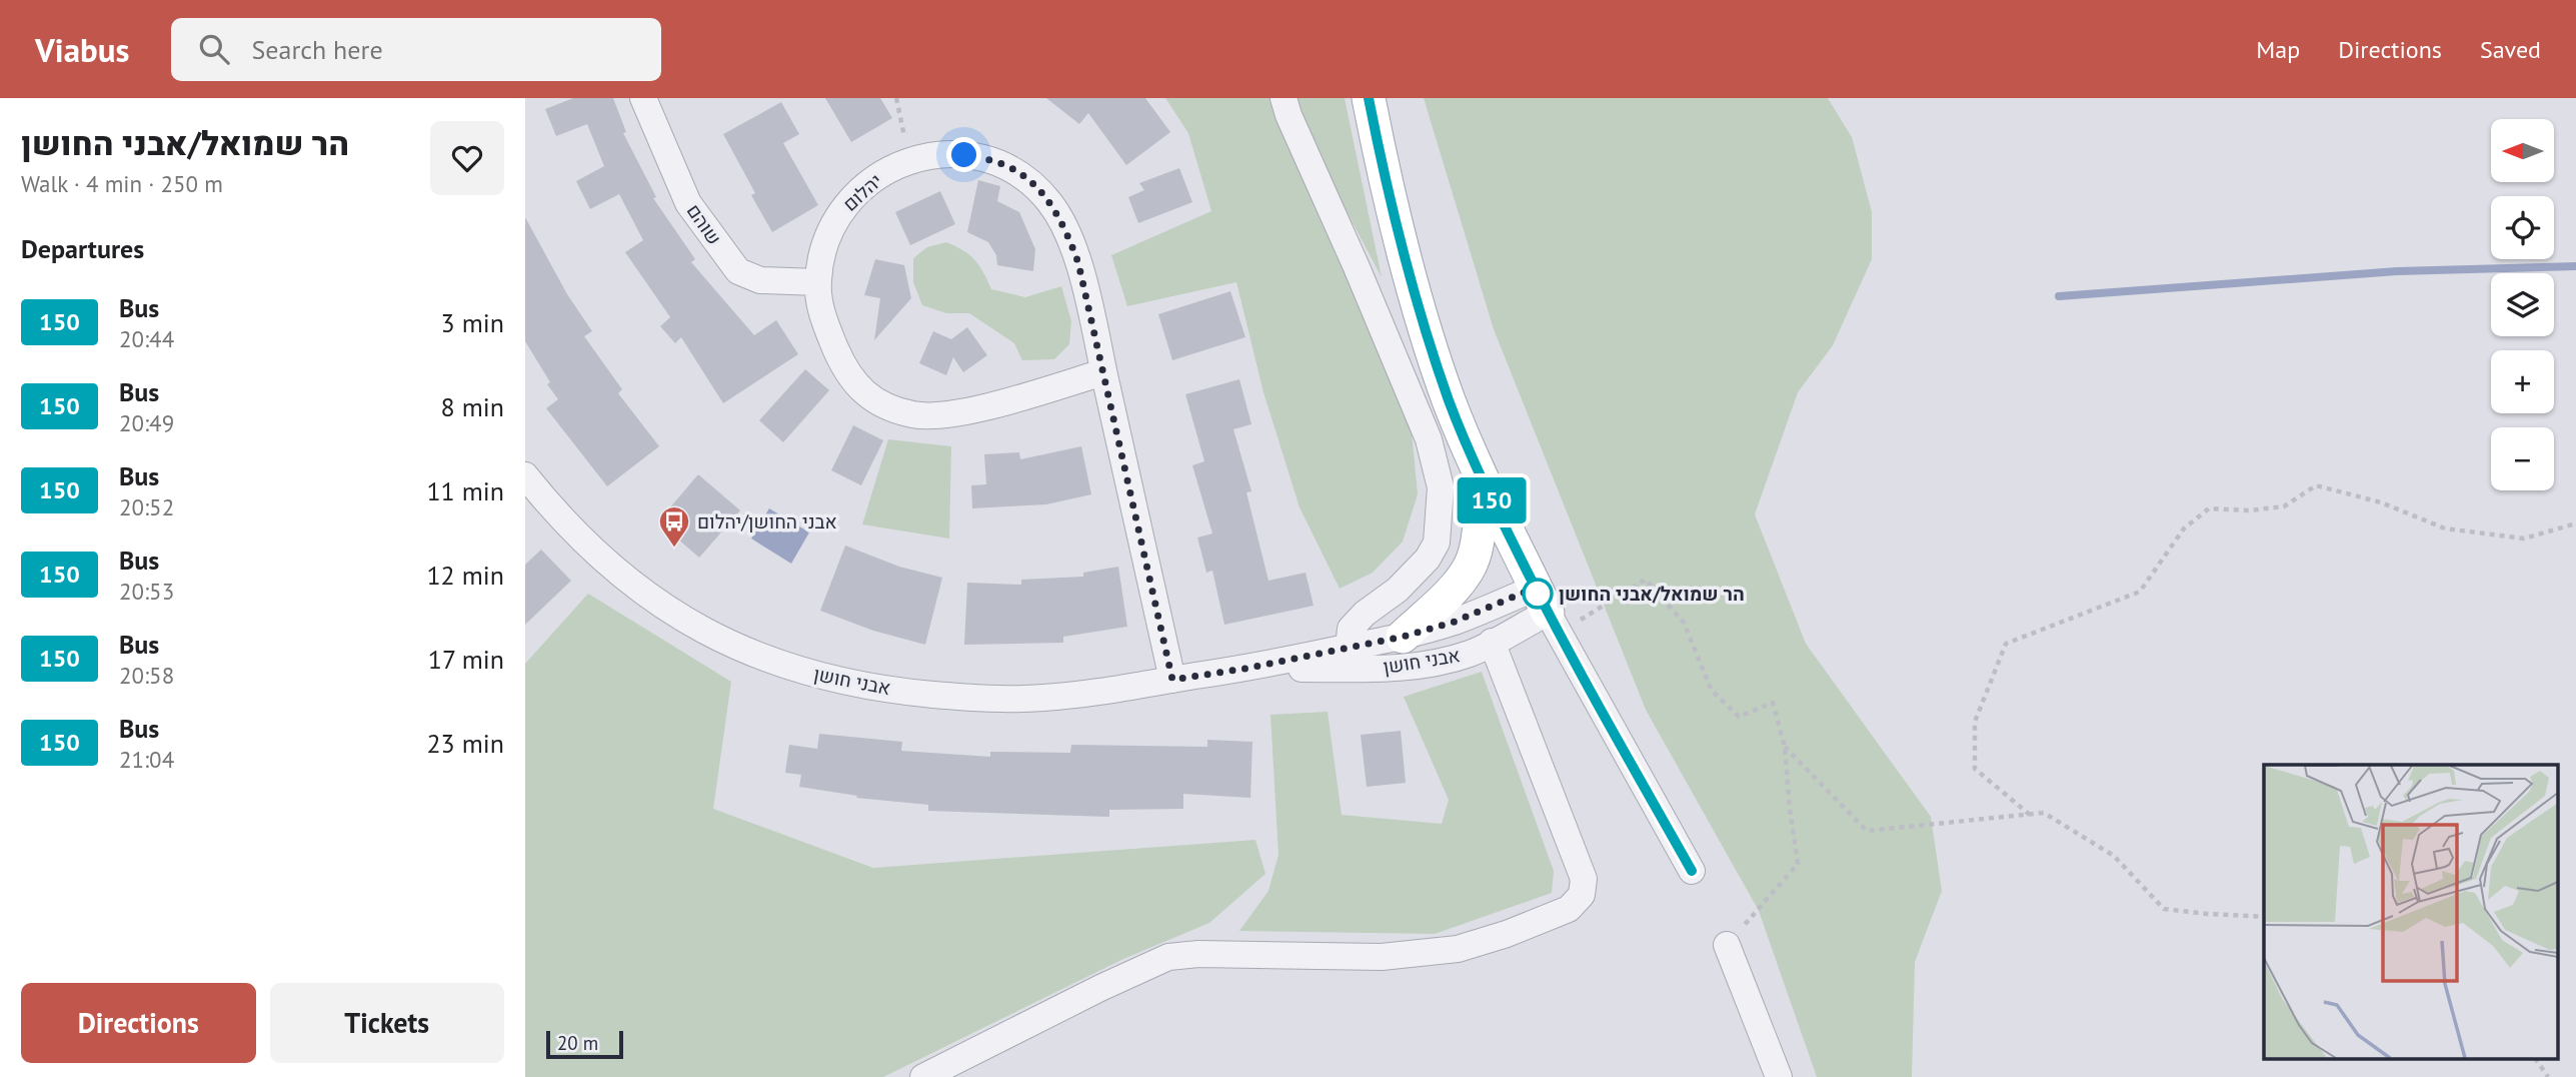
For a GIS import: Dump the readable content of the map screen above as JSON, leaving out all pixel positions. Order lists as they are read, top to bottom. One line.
{"streets":{"street":["יהלום","שוהם","אבני חושן"]},"crossings":[["יהלום","שוהם"],["יהלום","אבני חושן"]],"places":{"bus stop":["אבני החושן/יהלום"],"other":["הר שמואל/אבני החושן"]},"lines":["bus line 150"],"scale_bar":"20 m","north":"left","page":{"header":"Viabus","search":"Search here","nav":["Map","Directions","Saved"],"heading":[["הר שמואל/אבני החושן","Walk · 4 min · 250 m"],"Departures"],"on_map":"150","map_buttons":["+","−"],"list":[{"mark":"150","name":"Bus","note":"20:44","value":"3 min"},{"mark":"150","name":"Bus","note":"20:49","value":"8 min"},{"mark":"150","name":"Bus","note":"20:52","value":"11 min"},{"mark":"150","name":"Bus","note":"20:53","value":"12 min"},{"mark":"150","name":"Bus","note":"20:58","value":"17 min"},{"mark":"150","name":"Bus","note":"21:04","value":"23 min"}],"buttons":["Directions","Tickets"],"scale":"20 m"}}
